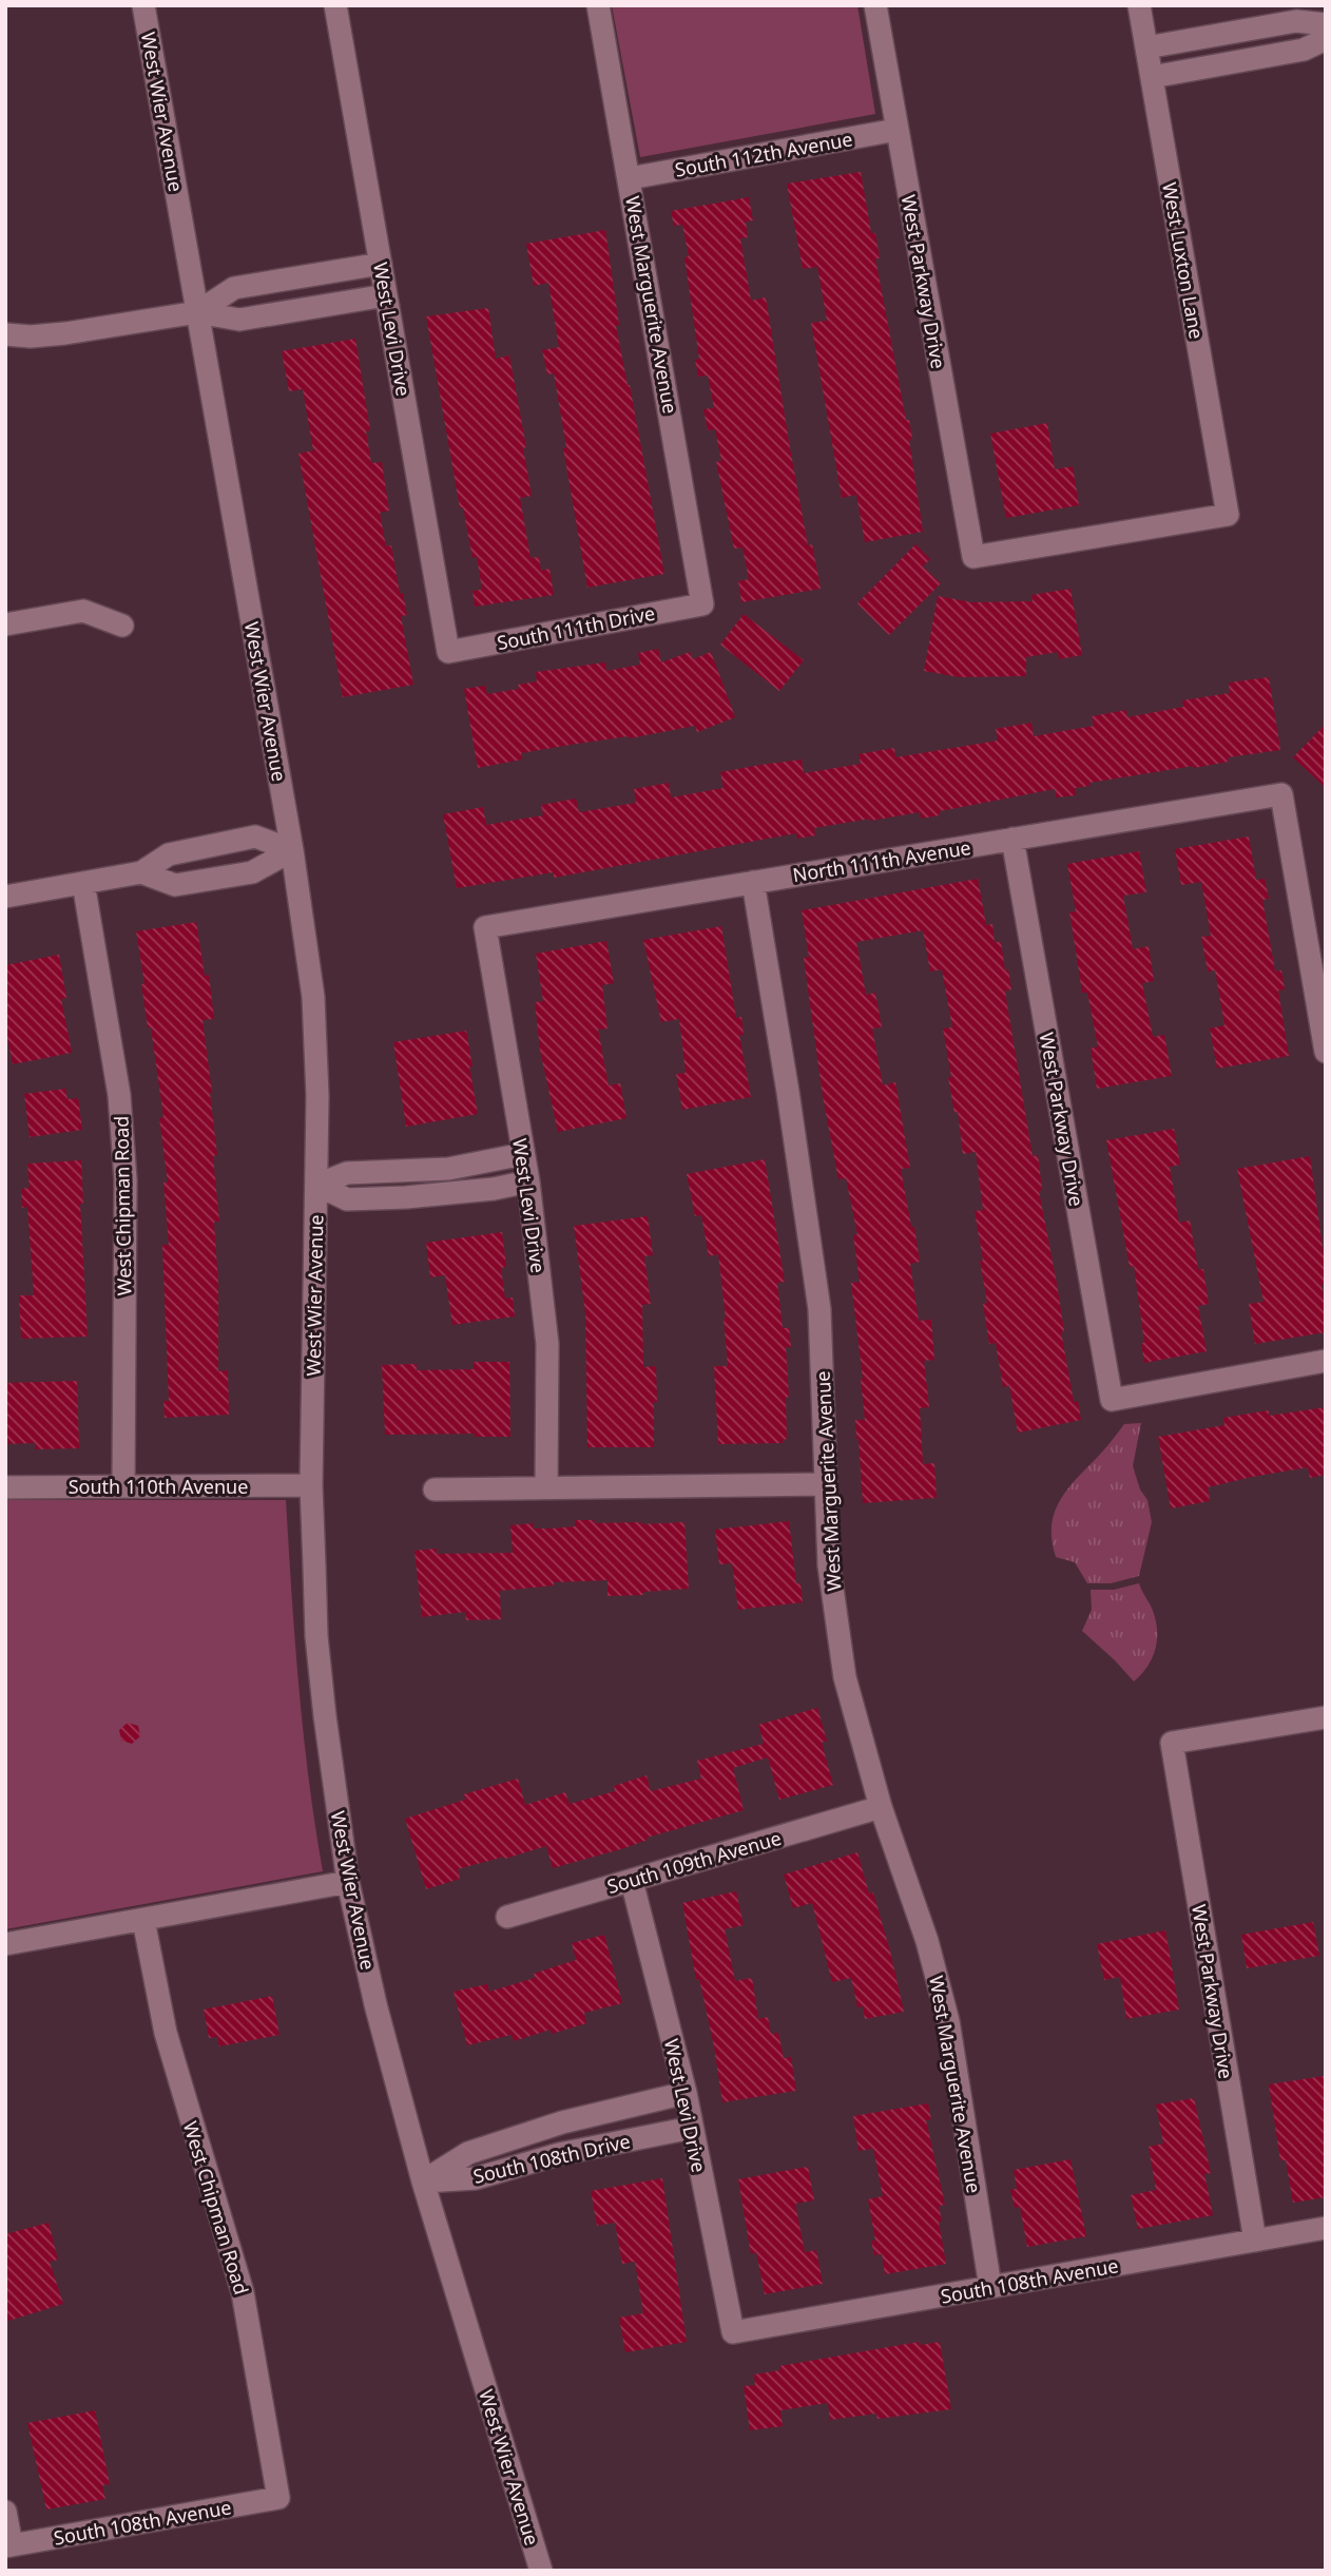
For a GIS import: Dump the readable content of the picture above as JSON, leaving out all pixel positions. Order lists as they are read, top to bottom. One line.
{"streets":{"street":["West Wier Avenue","South 112th Avenue","West Luxton Lane","West Parkway Drive","West Marguerite Avenue","West Levi Drive","South 111th Drive","North 111th Avenue","West Chipman Road","South 110th Avenue","South 109th Avenue","South 108th Drive","South 108th Avenue"]},"crossings":[["West Wier Avenue","South 110th Avenue"],["West Wier Avenue","South 108th Drive"],["South 112th Avenue","West Parkway Drive"],["South 112th Avenue","West Marguerite Avenue"],["West Luxton Lane","West Parkway Drive"],["West Parkway Drive","North 111th Avenue"],["West Parkway Drive","South 108th Avenue"],["West Marguerite Avenue","South 111th Drive"],["West Marguerite Avenue","North 111th Avenue"],["West Marguerite Avenue","South 109th Avenue"],["West Marguerite Avenue","South 108th Avenue"],["West Levi Drive","South 111th Drive"],["West Levi Drive","North 111th Avenue"],["West Levi Drive","South 109th Avenue"],["West Levi Drive","South 108th Drive"],["West Levi Drive","South 108th Avenue"],["West Chipman Road","South 110th Avenue"],["West Chipman Road","South 108th Avenue"]]}
